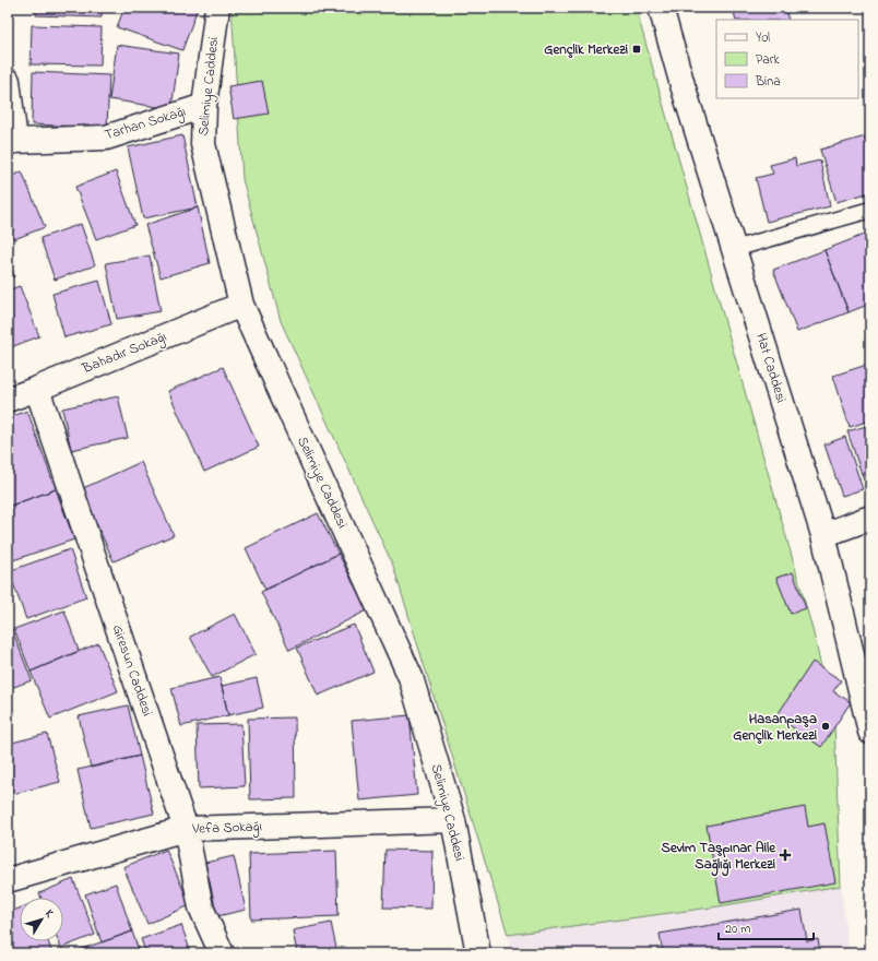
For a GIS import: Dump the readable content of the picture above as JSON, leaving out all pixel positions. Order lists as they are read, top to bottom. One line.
{"streets":{"street":["Selimiye Caddesi","Tarhan Sokağı","Bahadır Sokağı","Hat Caddesi","Giresun Caddesi","Vefa Sokağı"]},"crossings":[["Selimiye Caddesi","Tarhan Sokağı"],["Selimiye Caddesi","Bahadır Sokağı"],["Selimiye Caddesi","Vefa Sokağı"],["Bahadır Sokağı","Giresun Caddesi"],["Giresun Caddesi","Vefa Sokağı"]],"places":{"transit":["Gençlik Merkezi"],"other":["Hasanpaşa Gençlik Merkezi"],"health":["Sevim Taşpınar Aile Sağlığı Merkezi"]},"legend":["Yol","Park","Bina"],"scale_bar":"20 m","north":"top right"}
